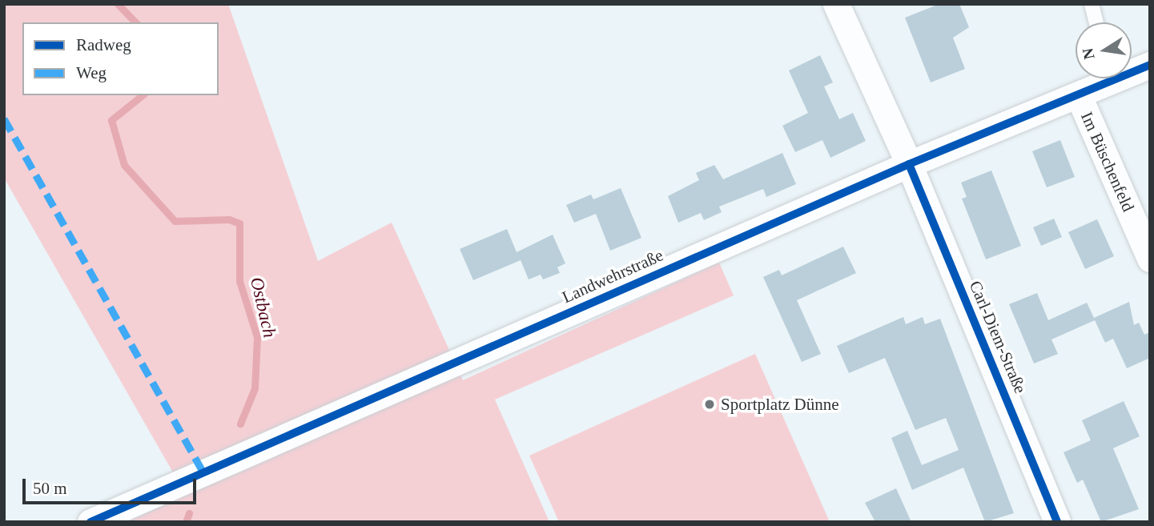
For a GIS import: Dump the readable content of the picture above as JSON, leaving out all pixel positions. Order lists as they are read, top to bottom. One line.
{"streets":{"street":["Im Büschenfeld","Landwehrstraße","Carl-Diem-Straße"]},"crossings":[["Im Büschenfeld","Landwehrstraße"],["Landwehrstraße","Carl-Diem-Straße"]],"water":["Ostbach"],"places":["Sportplatz Dünne"],"legend":["Radweg","Weg"],"scale_bar":"50 m","north":"left"}
